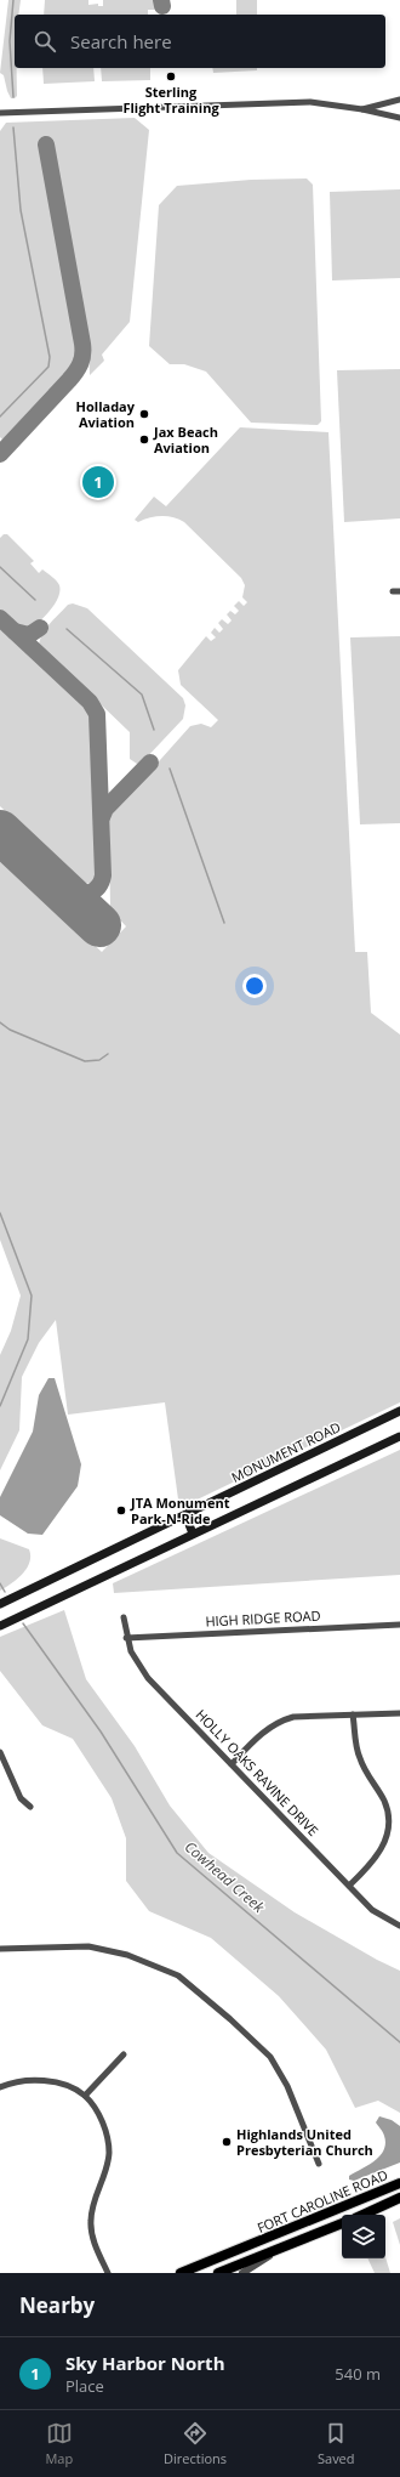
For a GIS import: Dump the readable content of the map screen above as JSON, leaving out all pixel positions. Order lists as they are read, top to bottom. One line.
{"streets":{"main road":["MONUMENT ROAD","FORT CAROLINE ROAD"],"street":["HIGH RIDGE ROAD","HOLLY OAKS RAVINE DRIVE"]},"crossings":[["HIGH RIDGE ROAD","HOLLY OAKS RAVINE DRIVE"]],"water":["Cowhead Creek"],"places":["Sterling Flight Training","Holladay Aviation","Jax Beach Aviation","JTA Monument Park-N-Ride","Highlands United Presbyterian Church"],"page":{"search":"Search here","pins":"1","heading":"Nearby","list":[{"mark":"1","name":"Sky Harbor North","note":"Place","value":"540 m"}],"nav":["Map","Directions","Saved"]}}
